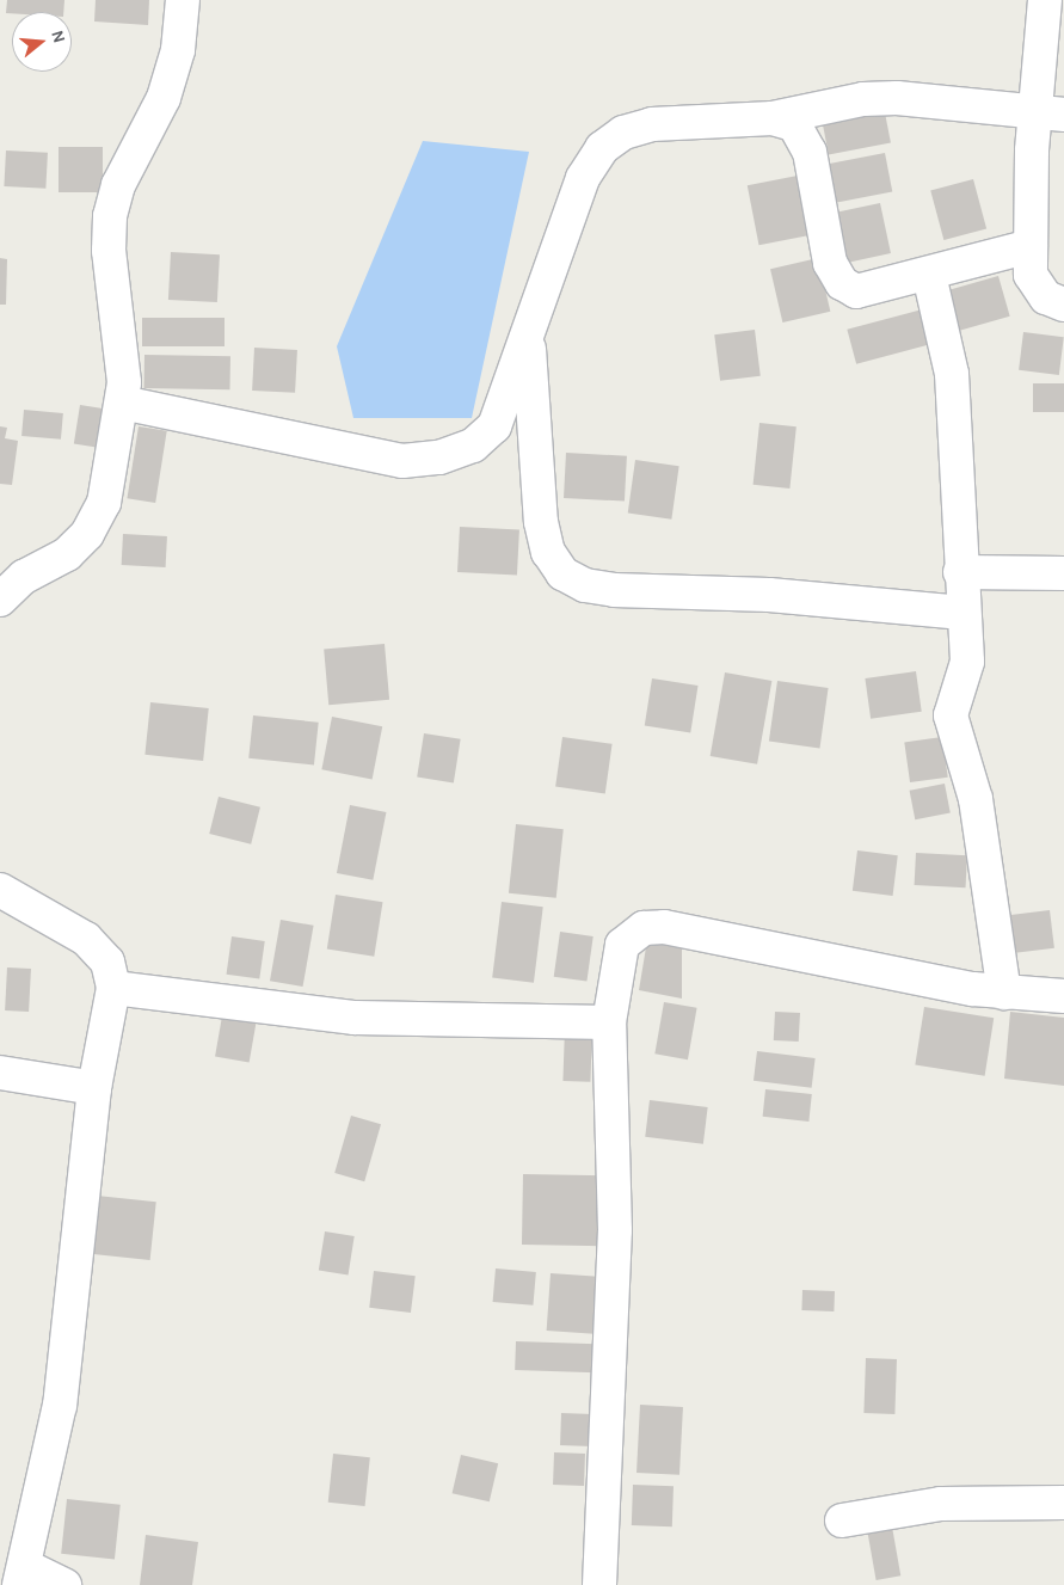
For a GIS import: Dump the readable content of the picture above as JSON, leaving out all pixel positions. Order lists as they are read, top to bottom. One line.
{"north":"right"}
